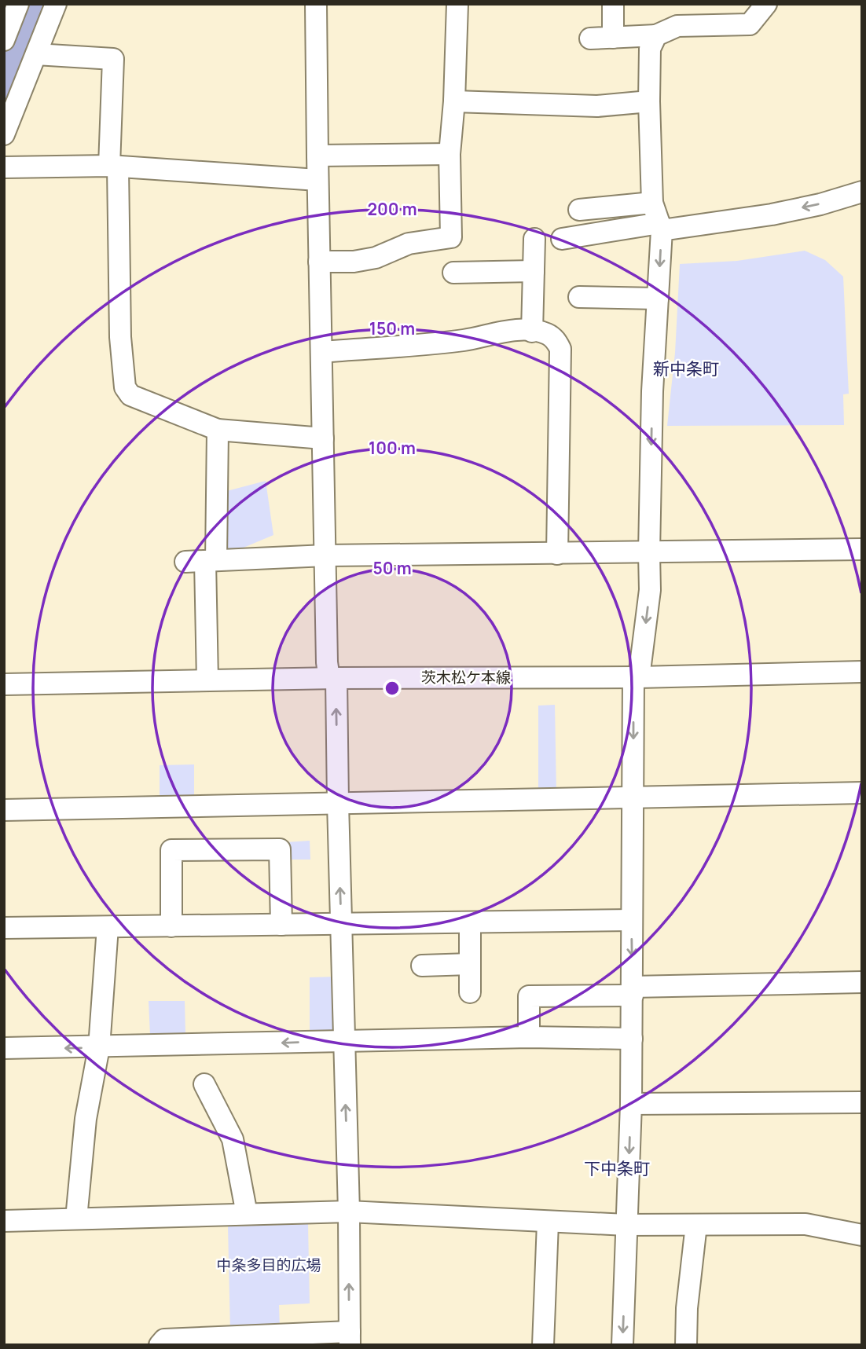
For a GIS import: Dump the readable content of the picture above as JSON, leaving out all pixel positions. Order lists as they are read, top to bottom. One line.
{"streets":{"street":["茨木松ケ本線"]},"districts":["新中条町","下中条町"],"parks":["中条多目的広場"],"rings":["200 m","150 m","100 m","50 m"]}
